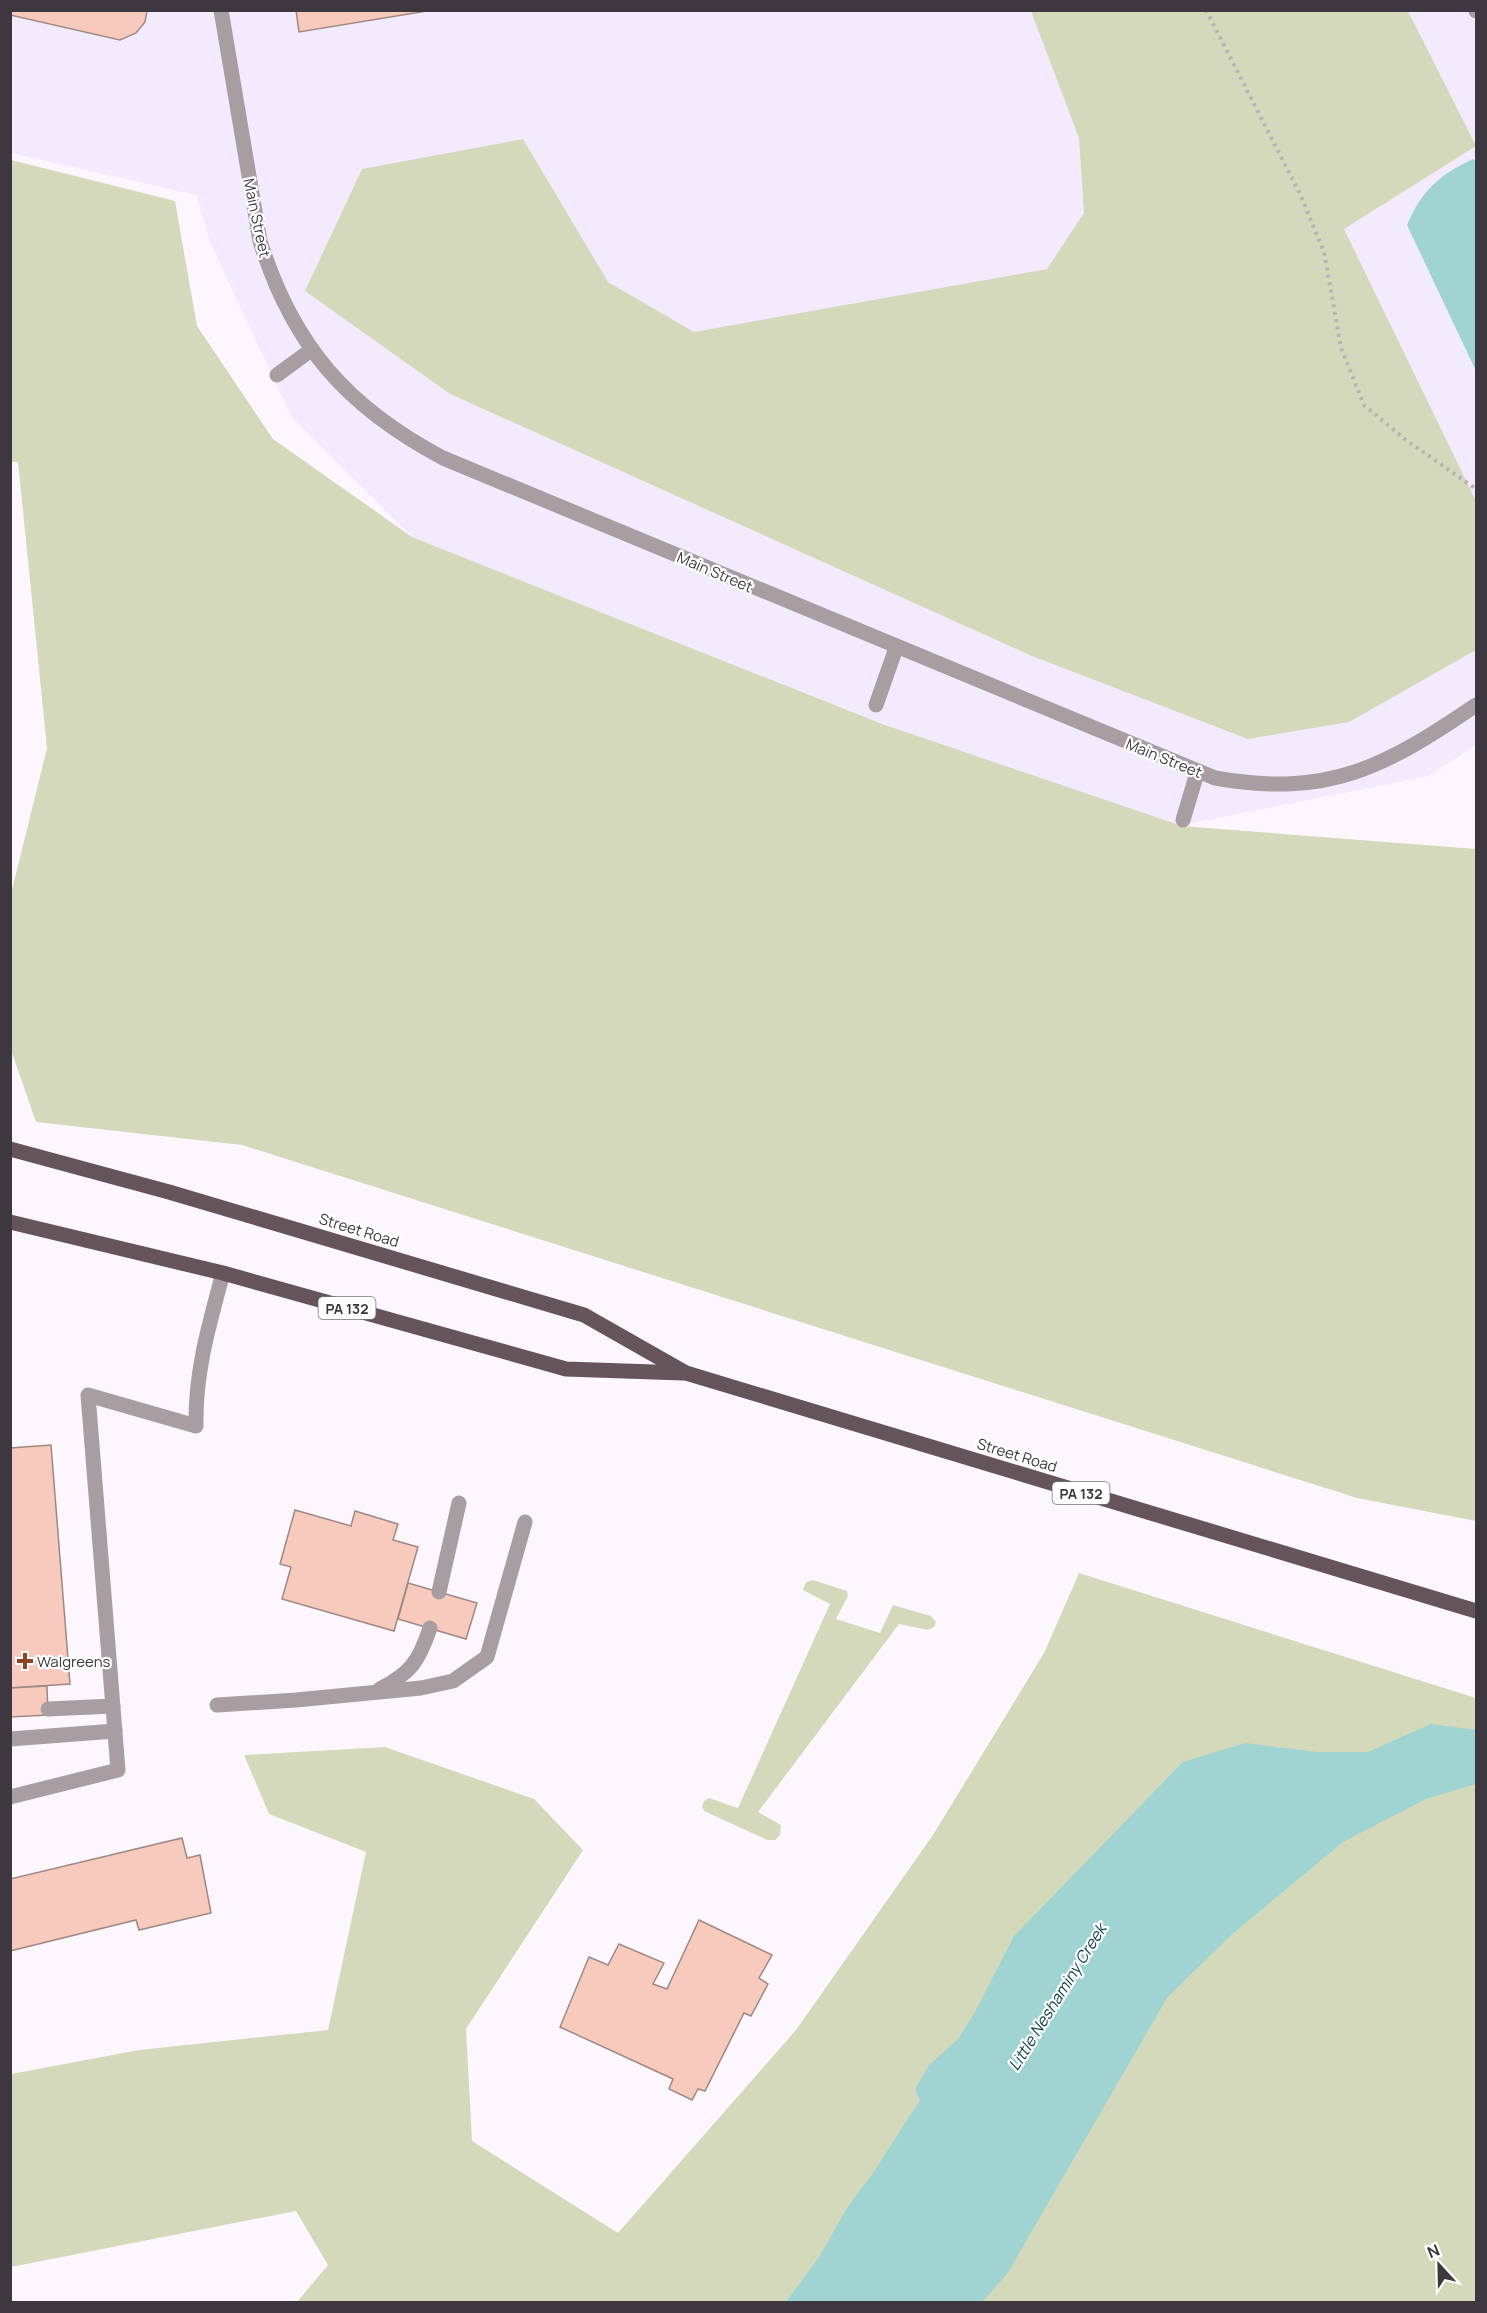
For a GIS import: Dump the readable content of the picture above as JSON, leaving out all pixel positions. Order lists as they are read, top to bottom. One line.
{"streets":{"main road":["Street Road","PA 132"],"street":["Main Street"]},"water":["Little Neshaminy Creek"],"places":{"health":["Walgreens"]},"north":"top"}
